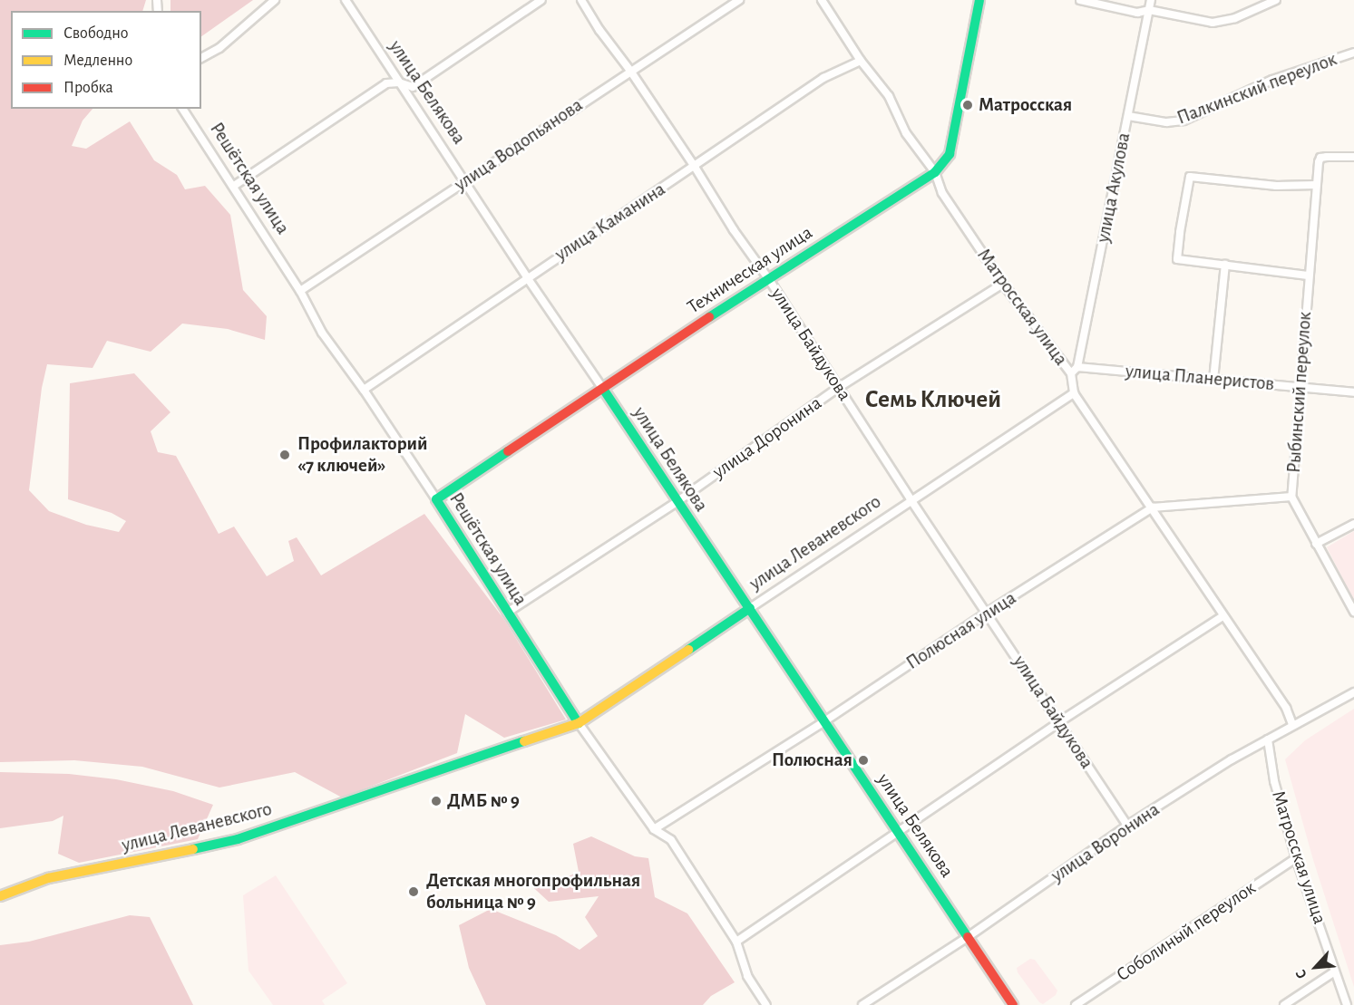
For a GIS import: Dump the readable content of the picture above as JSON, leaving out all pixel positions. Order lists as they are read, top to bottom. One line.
{"streets":{"street":["Палкинский переулок","улица Белякова","улица Водопьянова","Решётская улица","улица Акулова","улица Каманина","Техническая улица","Матросская улица","улица Байдукова","улица Планеристов","Рыбинский переулок","улица Доронина","улица Леваневского","Полюсная улица","улица Воронина","Соболиный переулок"]},"crossings":[["Палкинский переулок","улица Акулова"],["улица Белякова","улица Водопьянова"],["улица Белякова","улица Каманина"],["улица Белякова","Техническая улица"],["улица Белякова","улица Доронина"],["улица Белякова","улица Леваневского"],["улица Белякова","Полюсная улица"],["улица Белякова","улица Воронина"],["улица Водопьянова","Решётская улица"],["улица Водопьянова","улица Байдукова"],["Решётская улица","улица Каманина"],["Решётская улица","Техническая улица"],["Решётская улица","улица Доронина"],["Решётская улица","улица Леваневского"],["Решётская улица","Полюсная улица"],["улица Акулова","улица Планеристов"],["улица Каманина","Матросская улица"],["улица Каманина","улица Байдукова"],["Техническая улица","Матросская улица"],["Техническая улица","улица Байдукова"],["Матросская улица","улица Доронина"],["Матросская улица","улица Леваневского"],["Матросская улица","Полюсная улица"],["Матросская улица","улица Воронина"],["Матросская улица","Соболиный переулок"],["улица Байдукова","улица Доронина"],["улица Байдукова","улица Леваневского"],["улица Байдукова","Полюсная улица"],["улица Байдукова","улица Воронина"],["улица Планеристов","Рыбинский переулок"],["Рыбинский переулок","Полюсная улица"]],"districts":["Семь Ключей"],"places":["Матросская","Профилакторий «7 ключей»","Полюсная","ДМБ № 9","Детская многопрофильная больница № 9"],"legend":["Свободно","Медленно","Пробка"],"north":"bottom left"}
